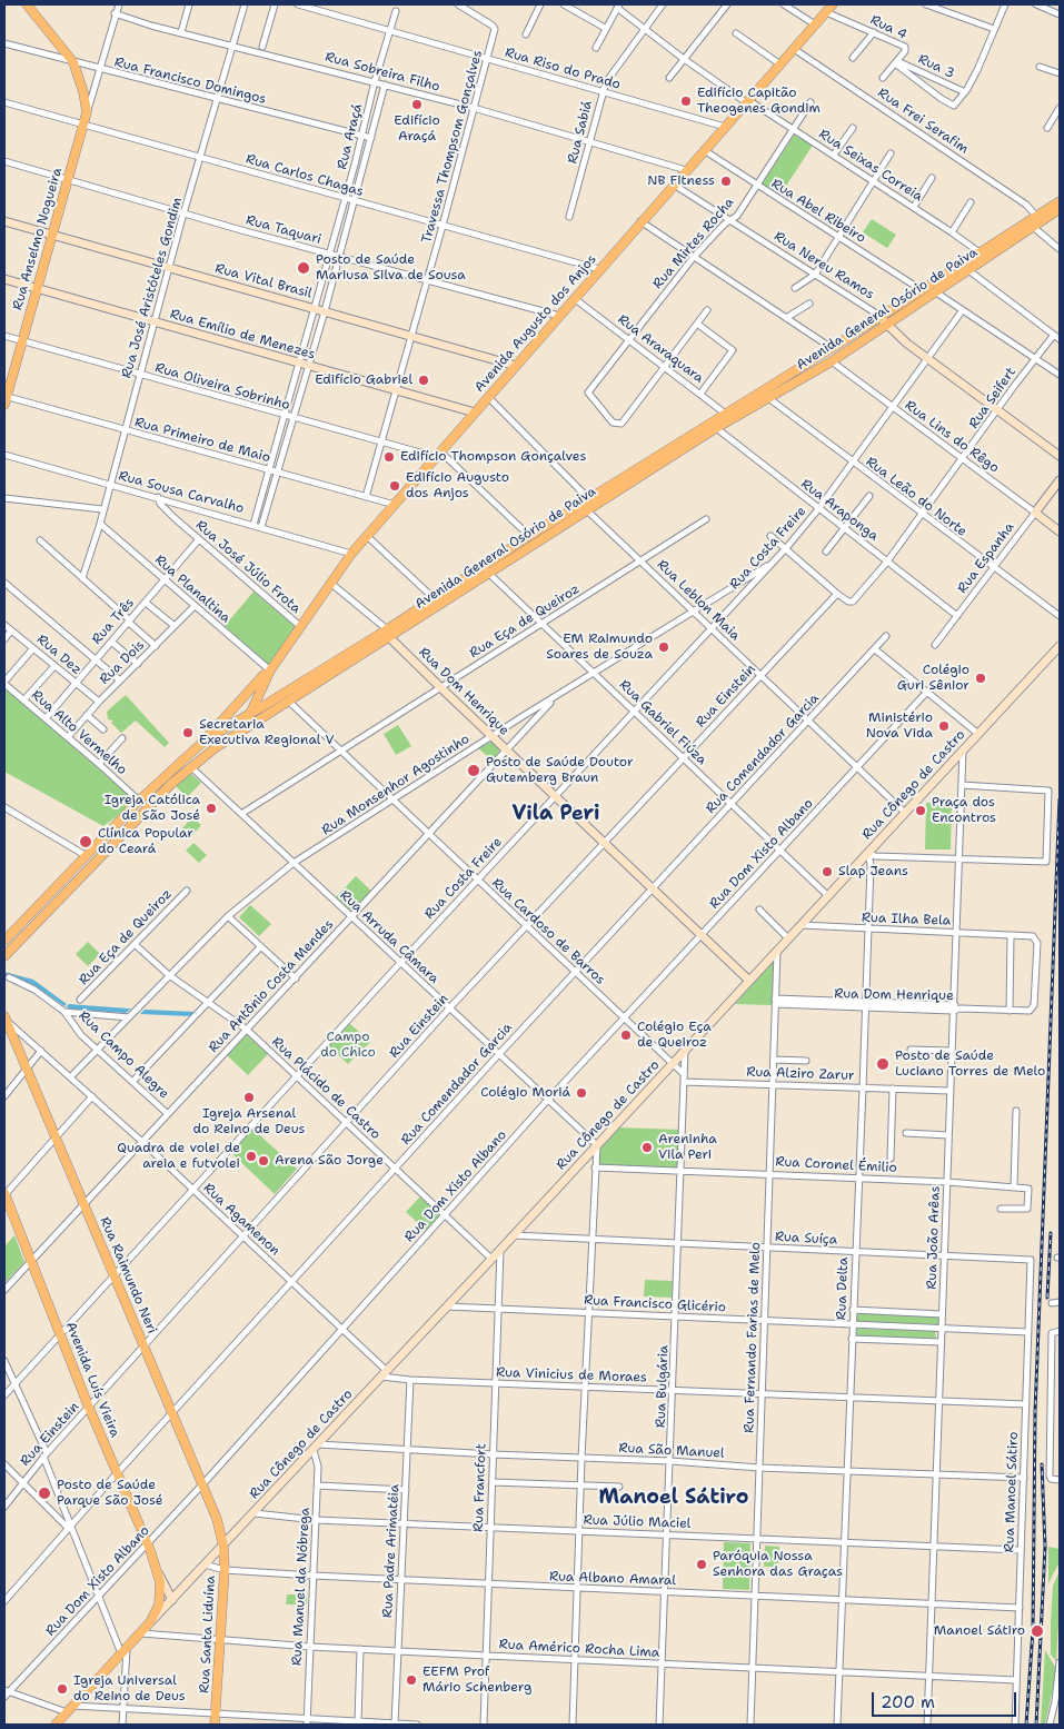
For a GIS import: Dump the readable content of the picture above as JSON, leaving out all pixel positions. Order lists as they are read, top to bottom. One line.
{"streets":{"main road":["Rua Anselmo Nogueira","Avenida General Osório de Paiva","Avenida Augusto dos Anjos","Rua Raimundo Neri","Avenida Luís Vieira","Rua Santa Liduína"],"street":["Rua 4","Rua 3","Rua Riso do Prado","Rua Sobreira Filho","Rua Francisco Domingos","Rua Frei Serafim","Rua Sabiá","Rua Araçá","Travessa Thompsom Gonçalves","Rua Seixas Correia","Rua Carlos Chagas","Rua Abel Ribeiro","Rua Taquari","Rua Mirtes Rocha","Rua Nereu Ramos","Rua Vital Brasil","Rua José Aristóteles Gondim","Rua Emílio de Menezes","Rua Araraquara","Rua Oliveira Sobrinho","Rua Seifert","Rua Lins do Rêgo","Rua Primeiro de Maio","Rua Sousa Carvalho","Rua Leão do Norte","Rua Araponga","Rua Costa Freire","Rua Espanha","Rua José Júlio Frota","Rua Planaltina","Rua Leblon Maia","Rua Três","Rua Eça de Queiroz","Rua Dez","Rua Dois","Rua Dom Henrique","Rua Einstein","Rua Gabriel Fiúza","Rua Alto Vermelho","Rua Comendador Garcia","Rua Monsenhor Agostinho","Rua Cônego de Castro","Rua Dom Xisto Albano","Rua Ilha Bela","Rua Cardoso de Barros","Rua Arruda Câmara","Rua Antônio Costa Mendes","Rua Campo Alegre","Rua Alziro Zarur","Rua Plácido de Castro","Rua Coronel Émilio","Rua Agamenon","Rua João Arêas","Rua Suíça","Rua Delta","Rua Francisco Glicério","Rua Fernando Farias de Melo","Rua Vinicius de Moraes","Rua Bulgária","Rua São Manuel","Rua Francfort","Rua Manoel Sátiro","Rua Júlio Maciel","Rua Padre Arimatéia","Rua Albano Amaral","Rua Manuel da Nóbrega","Rua Américo Rocha Lima"]},"crossings":[["Rua 4","Rua 3"],["Rua 4","Avenida Augusto dos Anjos"],["Rua Riso do Prado","Rua Sabiá"],["Rua Riso do Prado","Rua Araçá"],["Rua Riso do Prado","Travessa Thompsom Gonçalves"],["Rua Riso do Prado","Avenida Augusto dos Anjos"],["Rua Sobreira Filho","Rua Sabiá"],["Rua Sobreira Filho","Rua Araçá"],["Rua Sobreira Filho","Travessa Thompsom Gonçalves"],["Rua Sobreira Filho","Rua Anselmo Nogueira"],["Rua Sobreira Filho","Rua José Aristóteles Gondim"],["Rua Sobreira Filho","Avenida Augusto dos Anjos"],["Rua Francisco Domingos","Rua Araçá"],["Rua Francisco Domingos","Rua Anselmo Nogueira"],["Rua Francisco Domingos","Rua José Aristóteles Gondim"],["Rua Frei Serafim","Avenida General Osório de Paiva"],["Rua Frei Serafim","Avenida Augusto dos Anjos"],["Rua Sabiá","Rua Seixas Correia"],["Rua Araçá","Rua Carlos Chagas"],["Rua Araçá","Rua Taquari"],["Rua Araçá","Rua Vital Brasil"],["Rua Araçá","Rua Emílio de Menezes"],["Rua Araçá","Rua Oliveira Sobrinho"],["Rua Araçá","Rua Primeiro de Maio"],["Rua Araçá","Rua Sousa Carvalho"],["Travessa Thompsom Gonçalves","Rua Carlos Chagas"],["Travessa Thompsom Gonçalves","Rua Taquari"],["Travessa Thompsom Gonçalves","Rua Vital Brasil"],["Travessa Thompsom Gonçalves","Rua Emílio de Menezes"],["Travessa Thompsom Gonçalves","Rua Oliveira Sobrinho"],["Travessa Thompsom Gonçalves","Rua Primeiro de Maio"],["Rua Seixas Correia","Rua Mirtes Rocha"],["Rua Seixas Correia","Avenida General Osório de Paiva"],["Rua Seixas Correia","Avenida Augusto dos Anjos"],["Rua Carlos Chagas","Rua Anselmo Nogueira"],["Rua Carlos Chagas","Rua José Aristóteles Gondim"],["Rua Carlos Chagas","Avenida Augusto dos Anjos"],["Rua Abel Ribeiro","Rua Mirtes Rocha"],["Rua Abel Ribeiro","Avenida General Osório de Paiva"],["Rua Abel Ribeiro","Avenida Augusto dos Anjos"],["Rua Taquari","Rua Anselmo Nogueira"],["Rua Taquari","Rua José Aristóteles Gondim"],["Rua Taquari","Avenida Augusto dos Anjos"],["Rua Anselmo Nogueira","Rua Vital Brasil"],["Rua Anselmo Nogueira","Rua Emílio de Menezes"],["Rua Anselmo Nogueira","Rua Oliveira Sobrinho"],["Rua Anselmo Nogueira","Rua Primeiro de Maio"],["Rua Mirtes Rocha","Rua Nereu Ramos"],["Rua Mirtes Rocha","Rua Araraquara"],["Rua Nereu Ramos","Avenida General Osório de Paiva"],["Rua Nereu Ramos","Avenida Augusto dos Anjos"],["Rua Nereu Ramos","Rua Seifert"],["Rua Nereu Ramos","Rua Costa Freire"],["Rua Vital Brasil","Rua José Aristóteles Gondim"],["Rua Vital Brasil","Avenida Augusto dos Anjos"],["Rua José Aristóteles Gondim","Rua Emílio de Menezes"],["Rua José Aristóteles Gondim","Rua Oliveira Sobrinho"],["Rua José Aristóteles Gondim","Rua Primeiro de Maio"],["Rua José Aristóteles Gondim","Rua Sousa Carvalho"],["Rua José Aristóteles Gondim","Rua Planaltina"],["Avenida General Osório de Paiva","Avenida Augusto dos Anjos"],["Avenida General Osório de Paiva","Rua Araraquara"],["Avenida General Osório de Paiva","Rua Oliveira Sobrinho"],["Avenida General Osório de Paiva","Rua Lins do Rêgo"],["Avenida General Osório de Paiva","Rua Leão do Norte"],["Avenida General Osório de Paiva","Rua Araponga"],["Avenida General Osório de Paiva","Rua Leblon Maia"],["Avenida General Osório de Paiva","Rua Dom Henrique"],["Avenida General Osório de Paiva","Rua Gabriel Fiúza"],["Avenida General Osório de Paiva","Rua Alto Vermelho"],["Avenida General Osório de Paiva","Rua Cardoso de Barros"],["Avenida General Osório de Paiva","Rua Arruda Câmara"],["Avenida Augusto dos Anjos","Rua Emílio de Menezes"],["Avenida Augusto dos Anjos","Rua Araraquara"],["Avenida Augusto dos Anjos","Rua Oliveira Sobrinho"],["Avenida Augusto dos Anjos","Rua Primeiro de Maio"],["Avenida Augusto dos Anjos","Rua Sousa Carvalho"],["Avenida Augusto dos Anjos","Rua José Júlio Frota"],["Avenida Augusto dos Anjos","Rua Planaltina"],["Avenida Augusto dos Anjos","Rua Dom Henrique"],["Rua Seifert","Rua Lins do Rêgo"],["Rua Seifert","Rua Leão do Norte"],["Rua Seifert","Rua Araponga"],["Rua Seifert","Rua Einstein"],["Rua Lins do Rêgo","Rua Costa Freire"],["Rua Lins do Rêgo","Rua Espanha"],["Rua Sousa Carvalho","Rua José Júlio Frota"],["Rua Leão do Norte","Rua Costa Freire"],["Rua Leão do Norte","Rua Espanha"],["Rua Araponga","Rua Costa Freire"],["Rua Araponga","Rua Espanha"],["Rua Costa Freire","Rua Leblon Maia"],["Rua Costa Freire","Rua Dom Henrique"],["Rua Costa Freire","Rua Gabriel Fiúza"],["Rua Costa Freire","Rua Monsenhor Agostinho"],["Rua Costa Freire","Rua Cardoso de Barros"],["Rua Costa Freire","Rua Arruda Câmara"],["Rua Costa Freire","Rua Plácido de Castro"],["Rua Costa Freire","Rua Agamenon"],["Rua Costa Freire","Rua Raimundo Neri"],["Rua Costa Freire","Avenida Luís Vieira"],["Rua José Júlio Frota","Rua Três"],["Rua Planaltina","Rua Três"],["Rua Planaltina","Rua Dois"],["Rua Leblon Maia","Rua Eça de Queiroz"],["Rua Leblon Maia","Rua Einstein"],["Rua Leblon Maia","Rua Comendador Garcia"],["Rua Leblon Maia","Rua Monsenhor Agostinho"],["Rua Leblon Maia","Rua Cônego de Castro"],["Rua Leblon Maia","Rua Dom Xisto Albano"],["Rua Três","Rua Dez"],["Rua Três","Rua Alto Vermelho"],["Rua Eça de Queiroz","Rua Dom Henrique"],["Rua Eça de Queiroz","Rua Gabriel Fiúza"],["Rua Eça de Queiroz","Rua Cardoso de Barros"],["Rua Eça de Queiroz","Rua Arruda Câmara"],["Rua Eça de Queiroz","Rua Plácido de Castro"],["Rua Dez","Rua Dois"],["Rua Dois","Rua Alto Vermelho"],["Rua Dom Henrique","Rua Einstein"],["Rua Dom Henrique","Rua Comendador Garcia"],["Rua Dom Henrique","Rua Monsenhor Agostinho"],["Rua Dom Henrique","Rua Cônego de Castro"],["Rua Dom Henrique","Rua Dom Xisto Albano"],["Rua Dom Henrique","Rua Ilha Bela"],["Rua Dom Henrique","Rua Antônio Costa Mendes"],["Rua Dom Henrique","Rua João Arêas"],["Rua Dom Henrique","Rua Delta"],["Rua Dom Henrique","Rua Fernando Farias de Melo"],["Rua Einstein","Rua Gabriel Fiúza"],["Rua Einstein","Rua Cardoso de Barros"],["Rua Einstein","Rua Arruda Câmara"],["Rua Einstein","Rua Plácido de Castro"],["Rua Einstein","Rua Agamenon"],["Rua Einstein","Rua Raimundo Neri"],["Rua Einstein","Avenida Luís Vieira"],["Rua Gabriel Fiúza","Rua Comendador Garcia"],["Rua Gabriel Fiúza","Rua Monsenhor Agostinho"],["Rua Gabriel Fiúza","Rua Cônego de Castro"],["Rua Gabriel Fiúza","Rua Dom Xisto Albano"],["Rua Comendador Garcia","Rua Cardoso de Barros"],["Rua Comendador Garcia","Rua Arruda Câmara"],["Rua Comendador Garcia","Rua Plácido de Castro"],["Rua Comendador Garcia","Rua Agamenon"],["Rua Comendador Garcia","Rua Raimundo Neri"],["Rua Comendador Garcia","Avenida Luís Vieira"],["Rua Monsenhor Agostinho","Rua Cardoso de Barros"],["Rua Monsenhor Agostinho","Rua Arruda Câmara"],["Rua Monsenhor Agostinho","Rua Antônio Costa Mendes"],["Rua Monsenhor Agostinho","Rua Campo Alegre"],["Rua Monsenhor Agostinho","Rua Plácido de Castro"],["Rua Monsenhor Agostinho","Rua Agamenon"],["Rua Cônego de Castro","Rua Ilha Bela"],["Rua Cônego de Castro","Rua Cardoso de Barros"],["Rua Cônego de Castro","Rua Arruda Câmara"],["Rua Cônego de Castro","Rua Plácido de Castro"],["Rua Cônego de Castro","Rua Agamenon"],["Rua Cônego de Castro","Rua João Arêas"],["Rua Cônego de Castro","Rua Suíça"],["Rua Cônego de Castro","Rua Raimundo Neri"],["Rua Cônego de Castro","Rua Delta"],["Rua Cônego de Castro","Rua Francisco Glicério"],["Rua Cônego de Castro","Rua Fernando Farias de Melo"],["Rua Cônego de Castro","Rua Vinicius de Moraes"],["Rua Cônego de Castro","Avenida Luís Vieira"],["Rua Cônego de Castro","Rua Bulgária"],["Rua Cônego de Castro","Rua São Manuel"],["Rua Cônego de Castro","Rua Francfort"],["Rua Cônego de Castro","Rua Júlio Maciel"],["Rua Cônego de Castro","Rua Albano Amaral"],["Rua Cônego de Castro","Rua Manuel da Nóbrega"],["Rua Cônego de Castro","Rua Santa Liduína"],["Rua Dom Xisto Albano","Rua Cardoso de Barros"],["Rua Dom Xisto Albano","Rua Arruda Câmara"],["Rua Dom Xisto Albano","Rua Plácido de Castro"],["Rua Dom Xisto Albano","Rua Agamenon"],["Rua Dom Xisto Albano","Rua Raimundo Neri"],["Rua Dom Xisto Albano","Avenida Luís Vieira"],["Rua Ilha Bela","Rua João Arêas"],["Rua Ilha Bela","Rua Delta"],["Rua Cardoso de Barros","Rua Antônio Costa Mendes"],["Rua Arruda Câmara","Rua Antônio Costa Mendes"],["Rua Antônio Costa Mendes","Rua Campo Alegre"],["Rua Antônio Costa Mendes","Rua Plácido de Castro"],["Rua Antônio Costa Mendes","Rua Agamenon"],["Rua Antônio Costa Mendes","Rua Raimundo Neri"],["Rua Antônio Costa Mendes","Avenida Luís Vieira"],["Rua Alziro Zarur","Rua João Arêas"],["Rua Alziro Zarur","Rua Delta"],["Rua Alziro Zarur","Rua Fernando Farias de Melo"],["Rua Alziro Zarur","Rua Bulgária"],["Rua Coronel Émilio","Rua João Arêas"],["Rua Coronel Émilio","Rua Delta"],["Rua Coronel Émilio","Rua Fernando Farias de Melo"],["Rua Coronel Émilio","Rua Bulgária"],["Rua Agamenon","Rua Raimundo Neri"],["Rua Agamenon","Rua Vinicius de Moraes"],["Rua João Arêas","Rua Suíça"],["Rua João Arêas","Rua Francisco Glicério"],["Rua João Arêas","Rua Vinicius de Moraes"],["Rua João Arêas","Rua São Manuel"],["Rua João Arêas","Rua Júlio Maciel"],["Rua João Arêas","Rua Albano Amaral"],["Rua João Arêas","Rua Américo Rocha Lima"],["Rua Suíça","Rua Delta"],["Rua Suíça","Rua Fernando Farias de Melo"],["Rua Suíça","Rua Bulgária"],["Rua Suíça","Rua Manoel Sátiro"],["Rua Raimundo Neri","Rua Santa Liduína"],["Rua Delta","Rua Francisco Glicério"],["Rua Delta","Rua Vinicius de Moraes"],["Rua Delta","Rua São Manuel"],["Rua Delta","Rua Júlio Maciel"],["Rua Delta","Rua Albano Amaral"],["Rua Delta","Rua Américo Rocha Lima"],["Rua Francisco Glicério","Rua Fernando Farias de Melo"],["Rua Francisco Glicério","Rua Bulgária"],["Rua Francisco Glicério","Rua Francfort"],["Rua Francisco Glicério","Rua Manoel Sátiro"],["Rua Fernando Farias de Melo","Rua Vinicius de Moraes"],["Rua Fernando Farias de Melo","Rua São Manuel"],["Rua Fernando Farias de Melo","Rua Júlio Maciel"],["Rua Fernando Farias de Melo","Rua Albano Amaral"],["Rua Fernando Farias de Melo","Rua Américo Rocha Lima"],["Rua Vinicius de Moraes","Rua Bulgária"],["Rua Vinicius de Moraes","Rua Francfort"],["Rua Vinicius de Moraes","Rua Manoel Sátiro"],["Rua Vinicius de Moraes","Rua Padre Arimatéia"],["Rua Bulgária","Rua São Manuel"],["Rua Bulgária","Rua Júlio Maciel"],["Rua Bulgária","Rua Albano Amaral"],["Rua Bulgária","Rua Américo Rocha Lima"],["Rua São Manuel","Rua Francfort"],["Rua São Manuel","Rua Manoel Sátiro"],["Rua São Manuel","Rua Padre Arimatéia"],["Rua São Manuel","Rua Manuel da Nóbrega"],["Rua Francfort","Rua Júlio Maciel"],["Rua Francfort","Rua Albano Amaral"],["Rua Francfort","Rua Américo Rocha Lima"],["Rua Manoel Sátiro","Rua Júlio Maciel"],["Rua Manoel Sátiro","Rua Albano Amaral"],["Rua Manoel Sátiro","Rua Américo Rocha Lima"],["Rua Júlio Maciel","Rua Padre Arimatéia"],["Rua Júlio Maciel","Rua Manuel da Nóbrega"],["Rua Padre Arimatéia","Rua Albano Amaral"],["Rua Padre Arimatéia","Rua Américo Rocha Lima"],["Rua Albano Amaral","Rua Manuel da Nóbrega"],["Rua Albano Amaral","Rua Santa Liduína"],["Rua Manuel da Nóbrega","Rua Américo Rocha Lima"],["Rua Santa Liduína","Rua Américo Rocha Lima"]],"districts":["Vila Peri","Manoel Sátiro"],"parks":["Campo do Chico"],"places":["Edifício Capitão Theogenes Gondim","Edifício Araçá","NB Fitness","Posto de Saúde Mariusa Silva de Sousa","Edifício Gabriel","Edifício Thompson Gonçalves","Edifício Augusto dos Anjos","EM Raimundo Soares de Souza","Colégio Guri Sênior","Ministério Nova Vida","Secretaria Executiva Regional V","Posto de Saúde Doutor Gutemberg Braun","Igreja Católica de São José","Praça dos Encontros","Clínica Popular do Ceará","Slap Jeans","Colégio Eça de Queiroz","Posto de Saúde Luciano Torres de Melo","Colégio Moriá","Igreja Arsenal do Reino de Deus","Areninha Vila Peri","Quadra de volei de areia e futvolei","Arena São Jorge","Posto de Saúde Parque São José","Paróquia Nossa Senhora das Graças","Manoel Sátiro","EEFM Prof Mário Schenberg","Igreja Universal do Reino de Deus"],"scale_bar":"200 m"}
